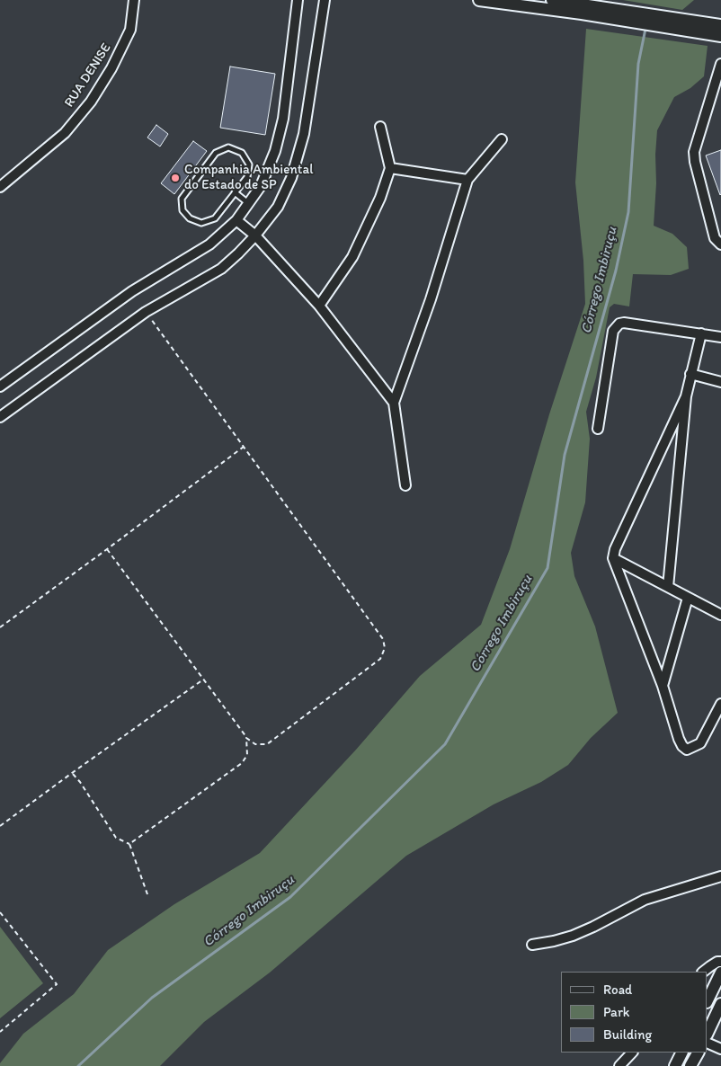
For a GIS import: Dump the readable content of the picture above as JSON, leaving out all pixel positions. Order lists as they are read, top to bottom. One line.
{"streets":{"street":["RUA DENISE"]},"water":["Córrego Imbiruçu"],"places":["Companhia Ambiental do Estado de SP"],"legend":["Road","Park","Building"]}
